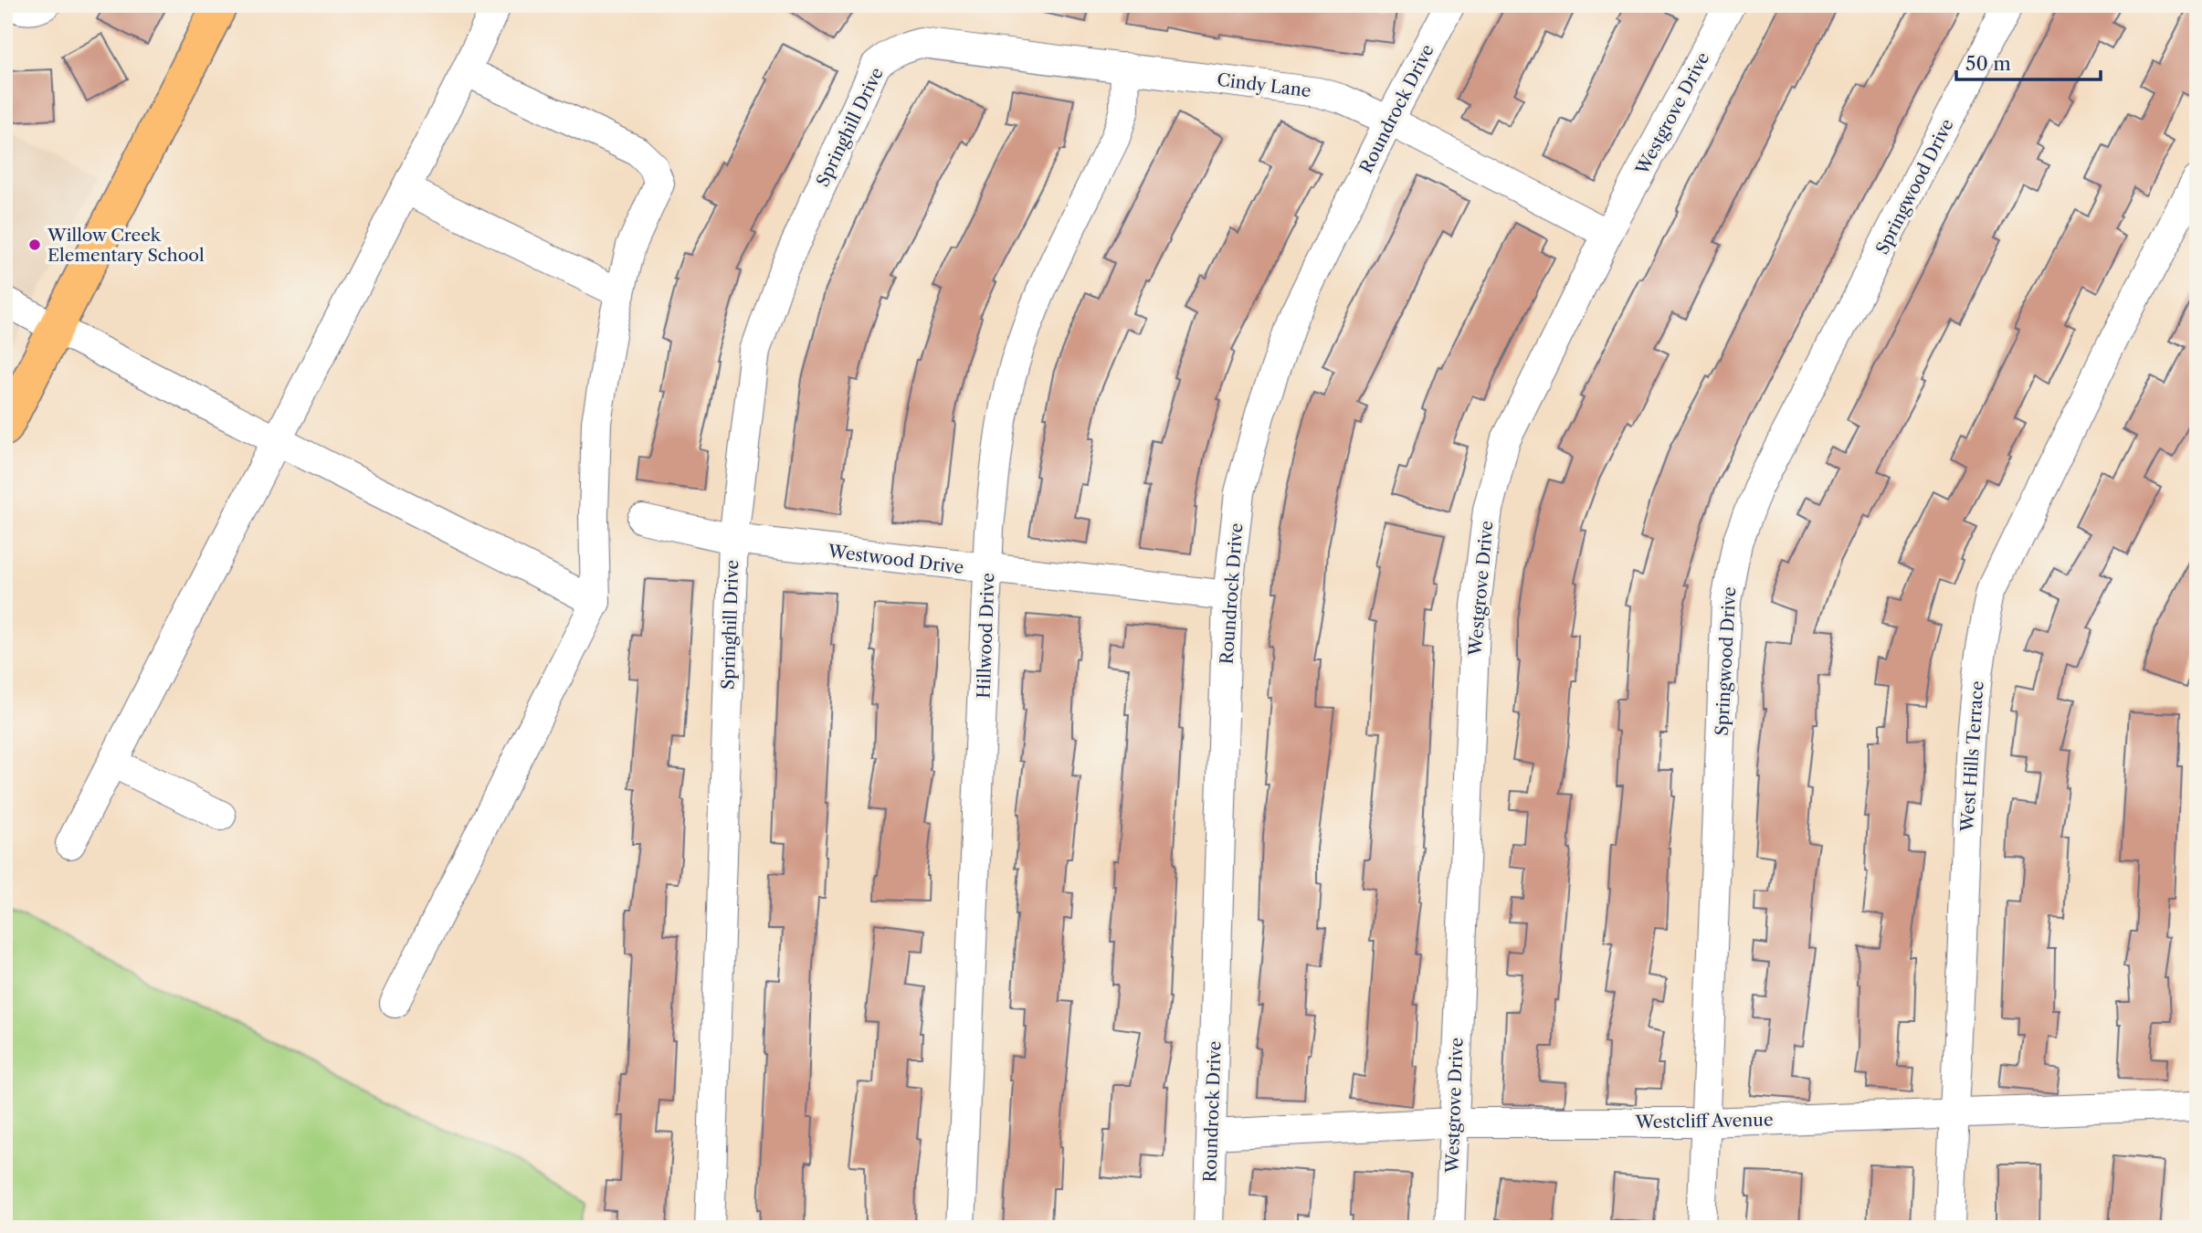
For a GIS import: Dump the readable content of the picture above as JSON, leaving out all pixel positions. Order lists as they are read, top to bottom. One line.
{"streets":{"street":["Cindy Lane","Roundrock Drive","Westgrove Drive","Springhill Drive","Springwood Drive","Westwood Drive","Hillwood Drive","West Hills Terrace","Westcliff Avenue"]},"crossings":[["Cindy Lane","Roundrock Drive"],["Cindy Lane","Westgrove Drive"],["Cindy Lane","Springhill Drive"],["Cindy Lane","Hillwood Drive"],["Roundrock Drive","Westwood Drive"],["Roundrock Drive","Westcliff Avenue"],["Westgrove Drive","Westcliff Avenue"],["Springhill Drive","Westwood Drive"],["Springwood Drive","Westcliff Avenue"],["Westwood Drive","Hillwood Drive"],["West Hills Terrace","Westcliff Avenue"]],"places":["Willow Creek Elementary School"],"scale_bar":"50 m"}
